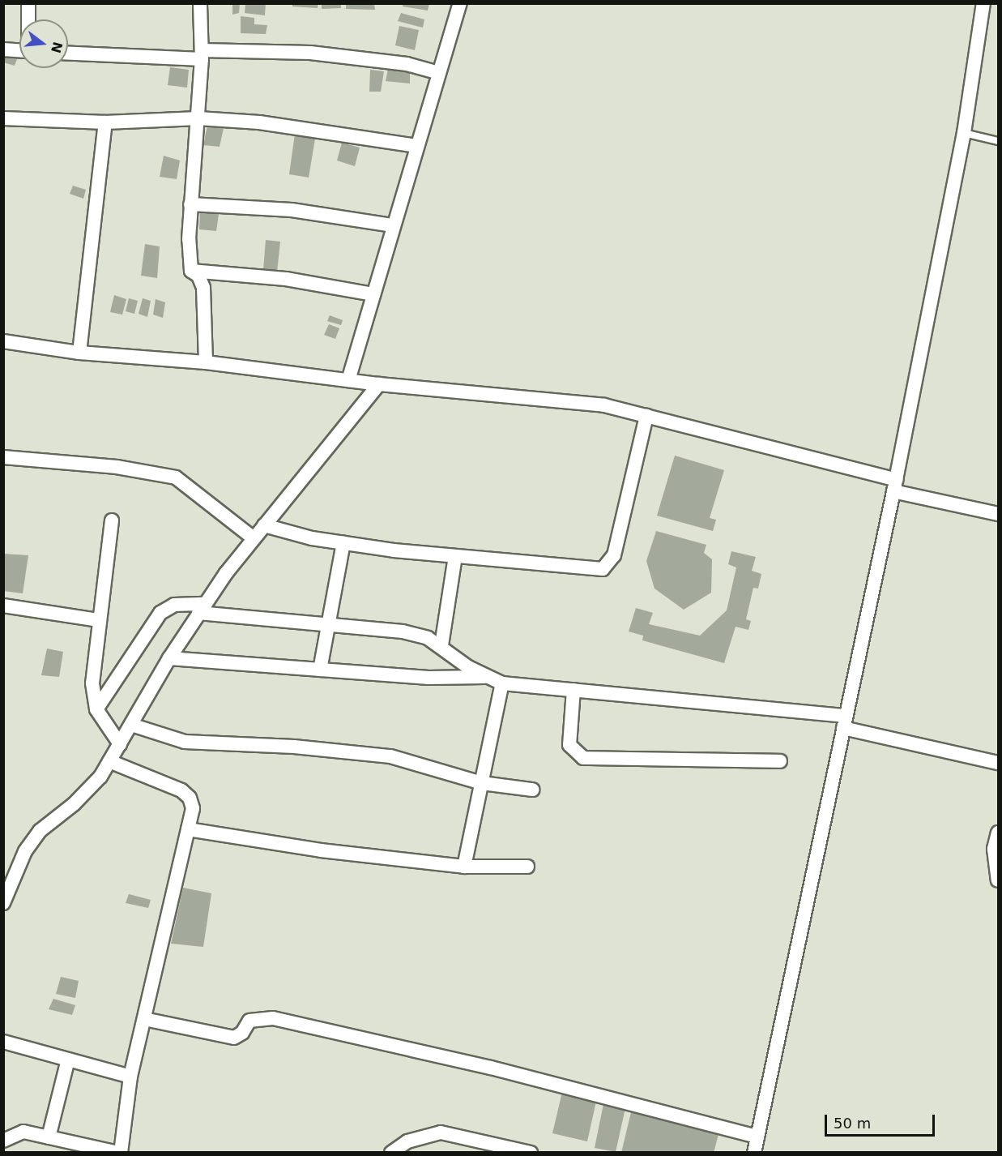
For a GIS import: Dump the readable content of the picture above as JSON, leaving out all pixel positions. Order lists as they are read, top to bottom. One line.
{"scale_bar":"50 m","north":"right"}
